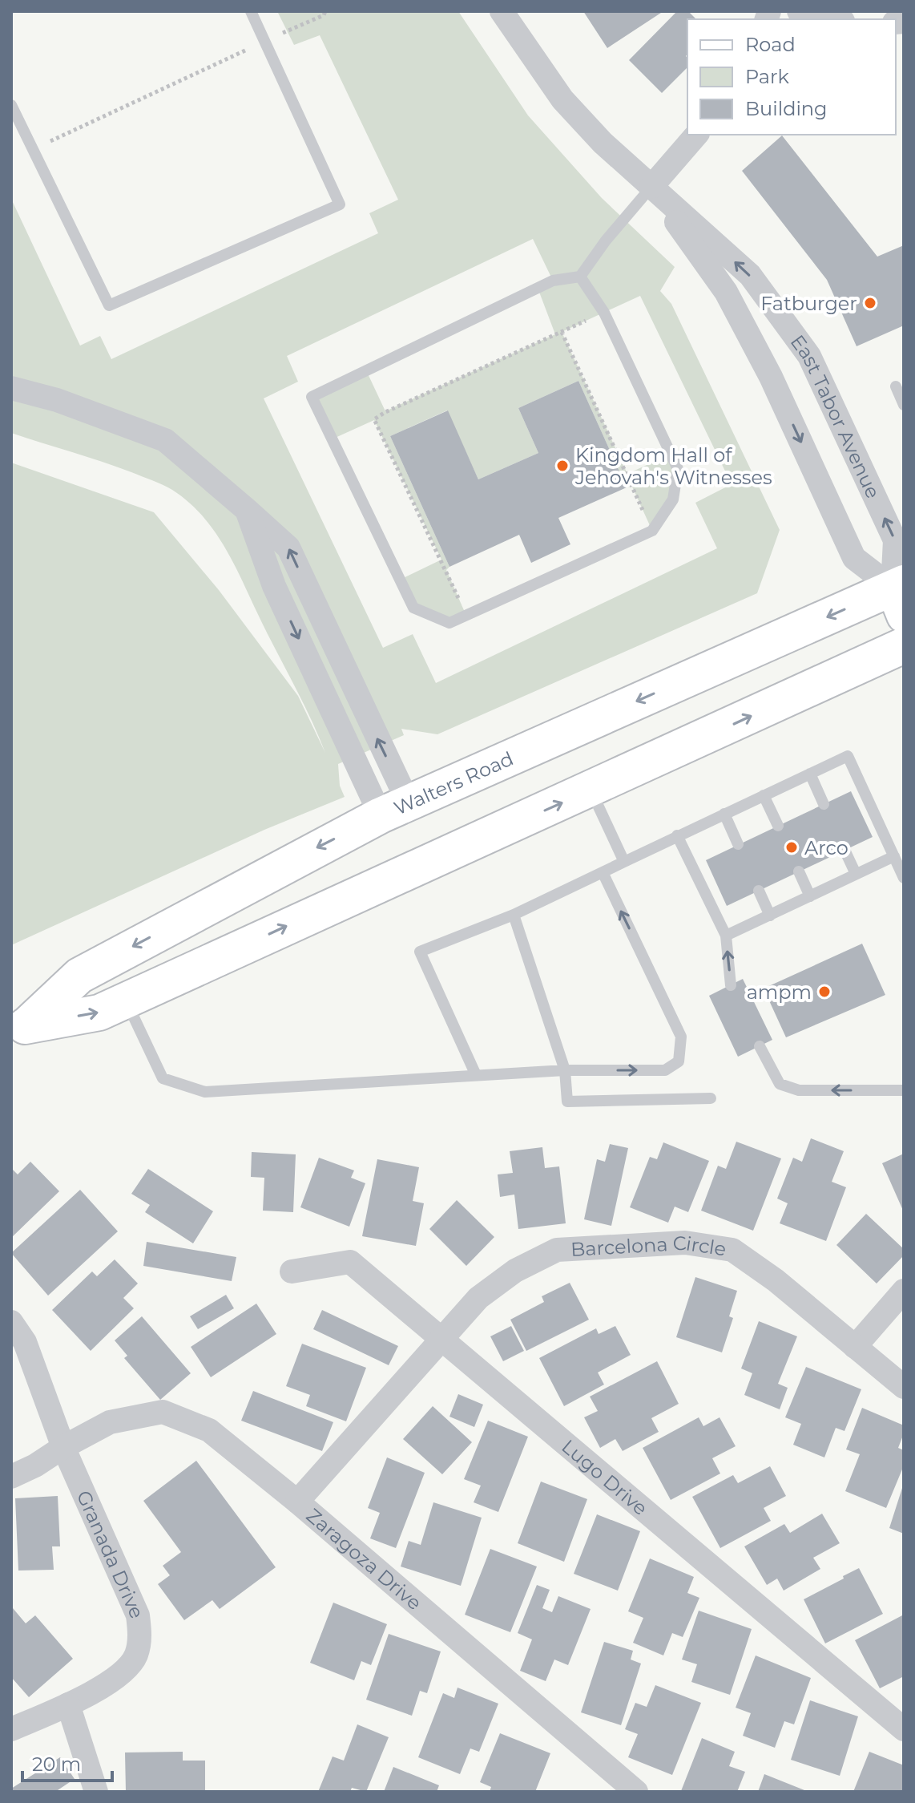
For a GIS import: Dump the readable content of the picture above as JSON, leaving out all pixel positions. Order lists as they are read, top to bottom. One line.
{"streets":{"main road":["Walters Road"],"street":["East Tabor Avenue","Barcelona Circle","Lugo Drive","Granada Drive","Zaragoza Drive"]},"crossings":[["East Tabor Avenue","Walters Road"],["Barcelona Circle","Lugo Drive"],["Barcelona Circle","Zaragoza Drive"],["Granada Drive","Zaragoza Drive"]],"places":["Fatburger","Kingdom Hall of Jehovah's Witnesses","Arco","ampm"],"legend":["Road","Park","Building"],"scale_bar":"20 m"}
